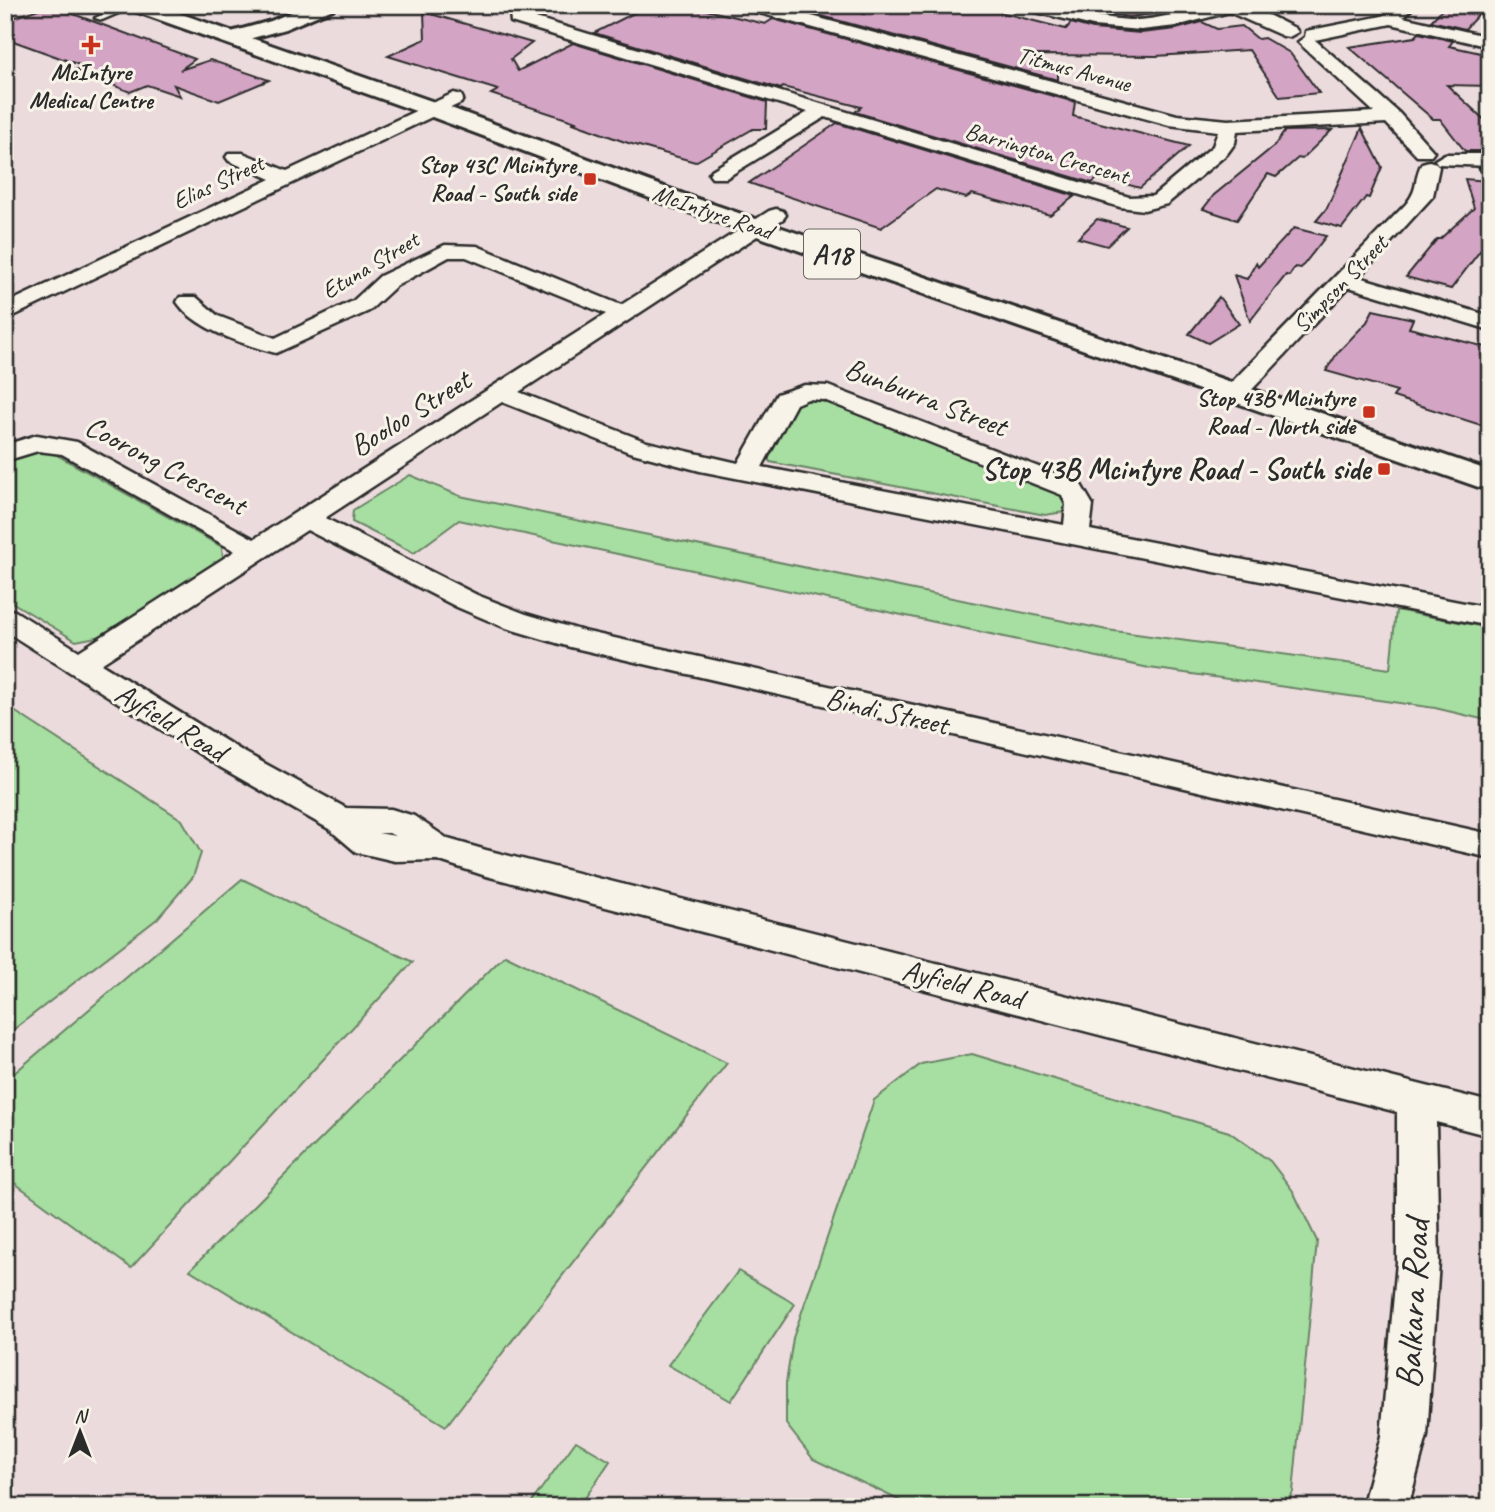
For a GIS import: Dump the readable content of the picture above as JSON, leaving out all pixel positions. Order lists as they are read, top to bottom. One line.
{"streets":{"main road":["McIntyre Road","A18"],"street":["Titmus Avenue","Barrington Crescent","Elias Street","Etuna Street","Simpson Street","Bunburra Street","Booloo Street","Coorong Crescent","Bindi Street","Ayfield Road","Balkara Road"]},"crossings":[["Titmus Avenue","Barrington Crescent"],["Elias Street","McIntyre Road"],["McIntyre Road","Simpson Street"],["McIntyre Road","Booloo Street"],["Etuna Street","Booloo Street"],["Booloo Street","Coorong Crescent"],["Booloo Street","Bindi Street"],["Booloo Street","Ayfield Road"],["Ayfield Road","Balkara Road"]],"places":{"health":["McIntyre Medical Centre"],"transit":["Stop 43C Mcintyre Road - South side","Stop 43B Mcintyre Road - North side","Stop 43B Mcintyre Road - South side"]},"north":"top"}
